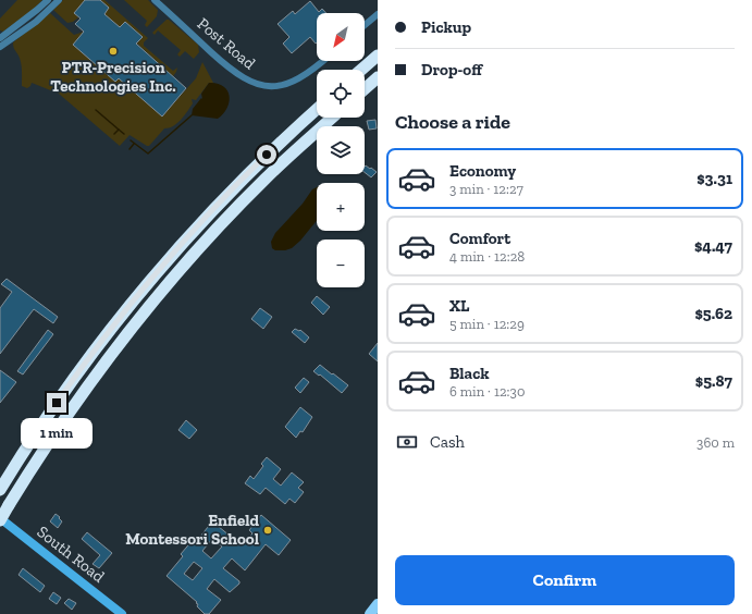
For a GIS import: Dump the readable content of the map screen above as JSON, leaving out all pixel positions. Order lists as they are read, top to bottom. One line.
{"streets":{"main road":["South Road"],"street":["Post Road"]},"places":["PTR-Precision Technologies Inc.","Enfield Montessori School"],"north":"bottom left","page":{"banner":["Pickup","Drop-off"],"map_buttons":["+","−"],"heading":"Choose a ride","list":[{"name":"Economy","note":"3 min · 12:27","value":"$3.31"},{"name":"Comfort","note":"4 min · 12:28","value":"$4.47"},{"name":"XL","note":"5 min · 12:29","value":"$5.62"},{"name":"Black","note":"6 min · 12:30","value":"$5.87"}],"bubble":"1 min","pay":["Cash","360 m"],"buttons":"Confirm"}}
